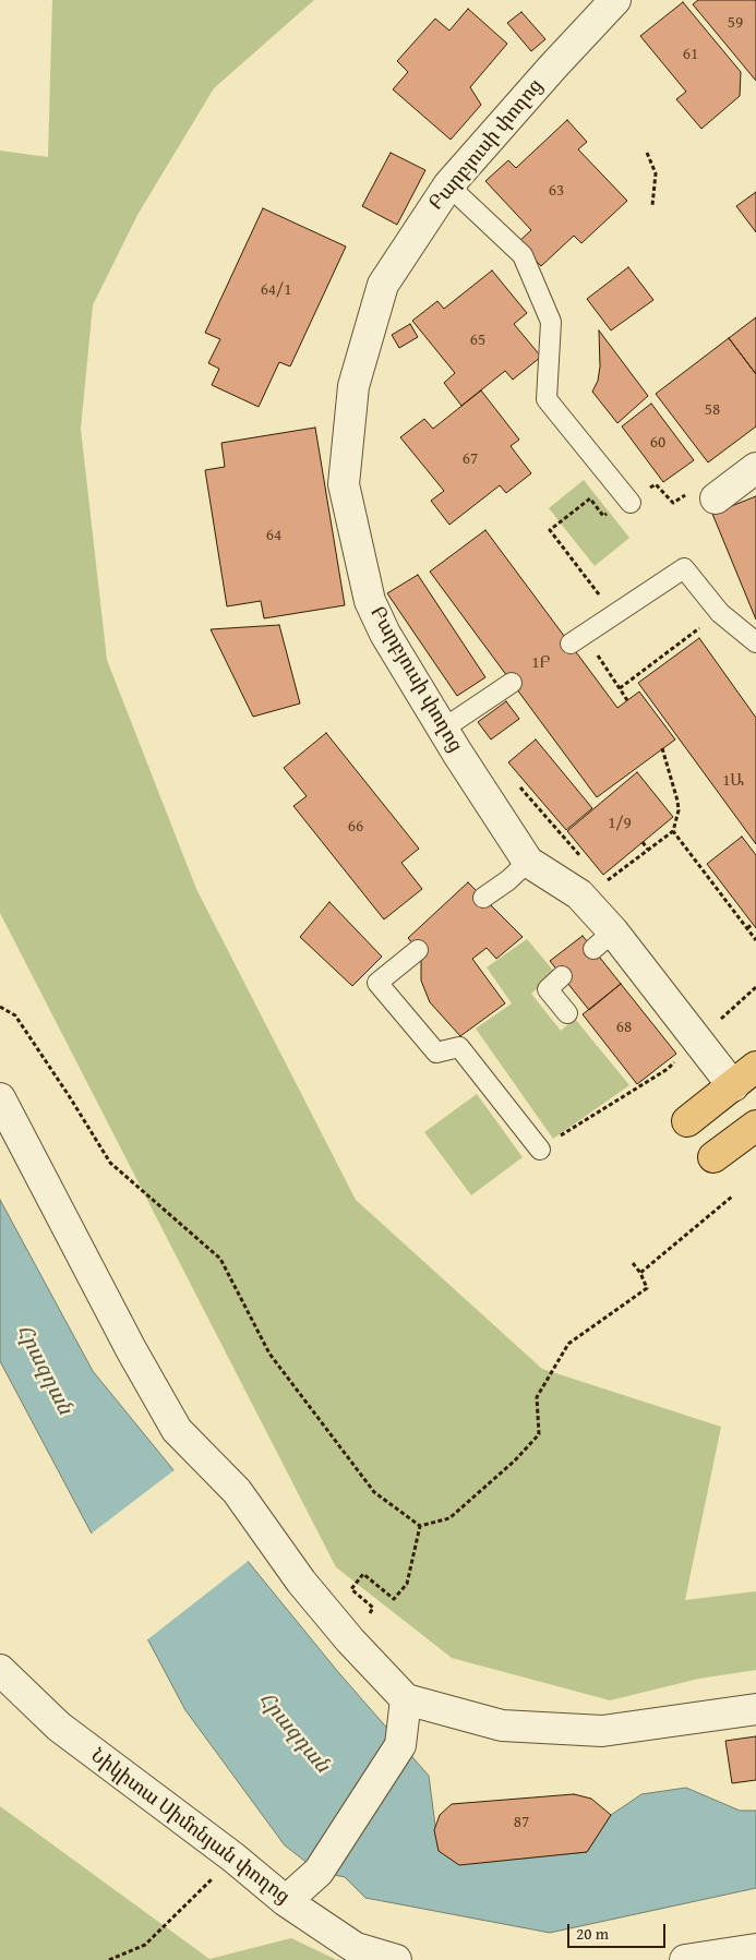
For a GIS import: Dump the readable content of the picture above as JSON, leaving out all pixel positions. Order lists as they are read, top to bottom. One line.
{"streets":{"street":["Բարբյուսի փողոց","Նիկիտա Սիմոնյան փողոց"]},"water":["Հրազդան"],"house_numbers":["59","61","63","64/1","65","58","60","67","64","1Բ","1Ա","1/9","66","68","87"],"scale_bar":"20 m"}
